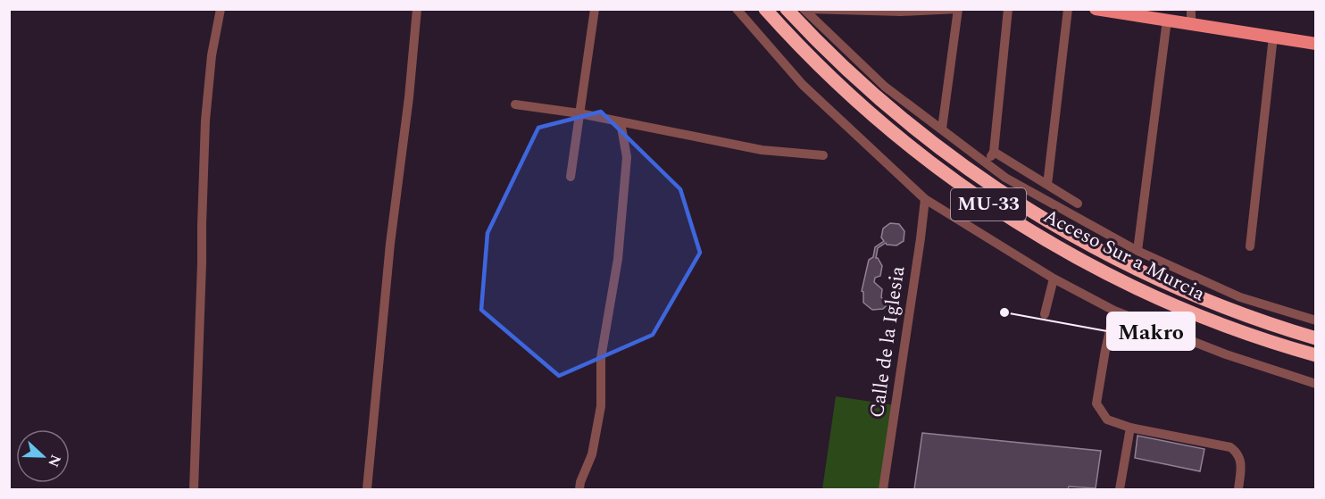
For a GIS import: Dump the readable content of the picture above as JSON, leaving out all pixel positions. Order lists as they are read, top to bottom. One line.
{"streets":{"highway":["MU-33","Acceso Sur a Murcia"],"street":["Calle de la Iglesia"]},"places":["Makro"],"north":"right"}
